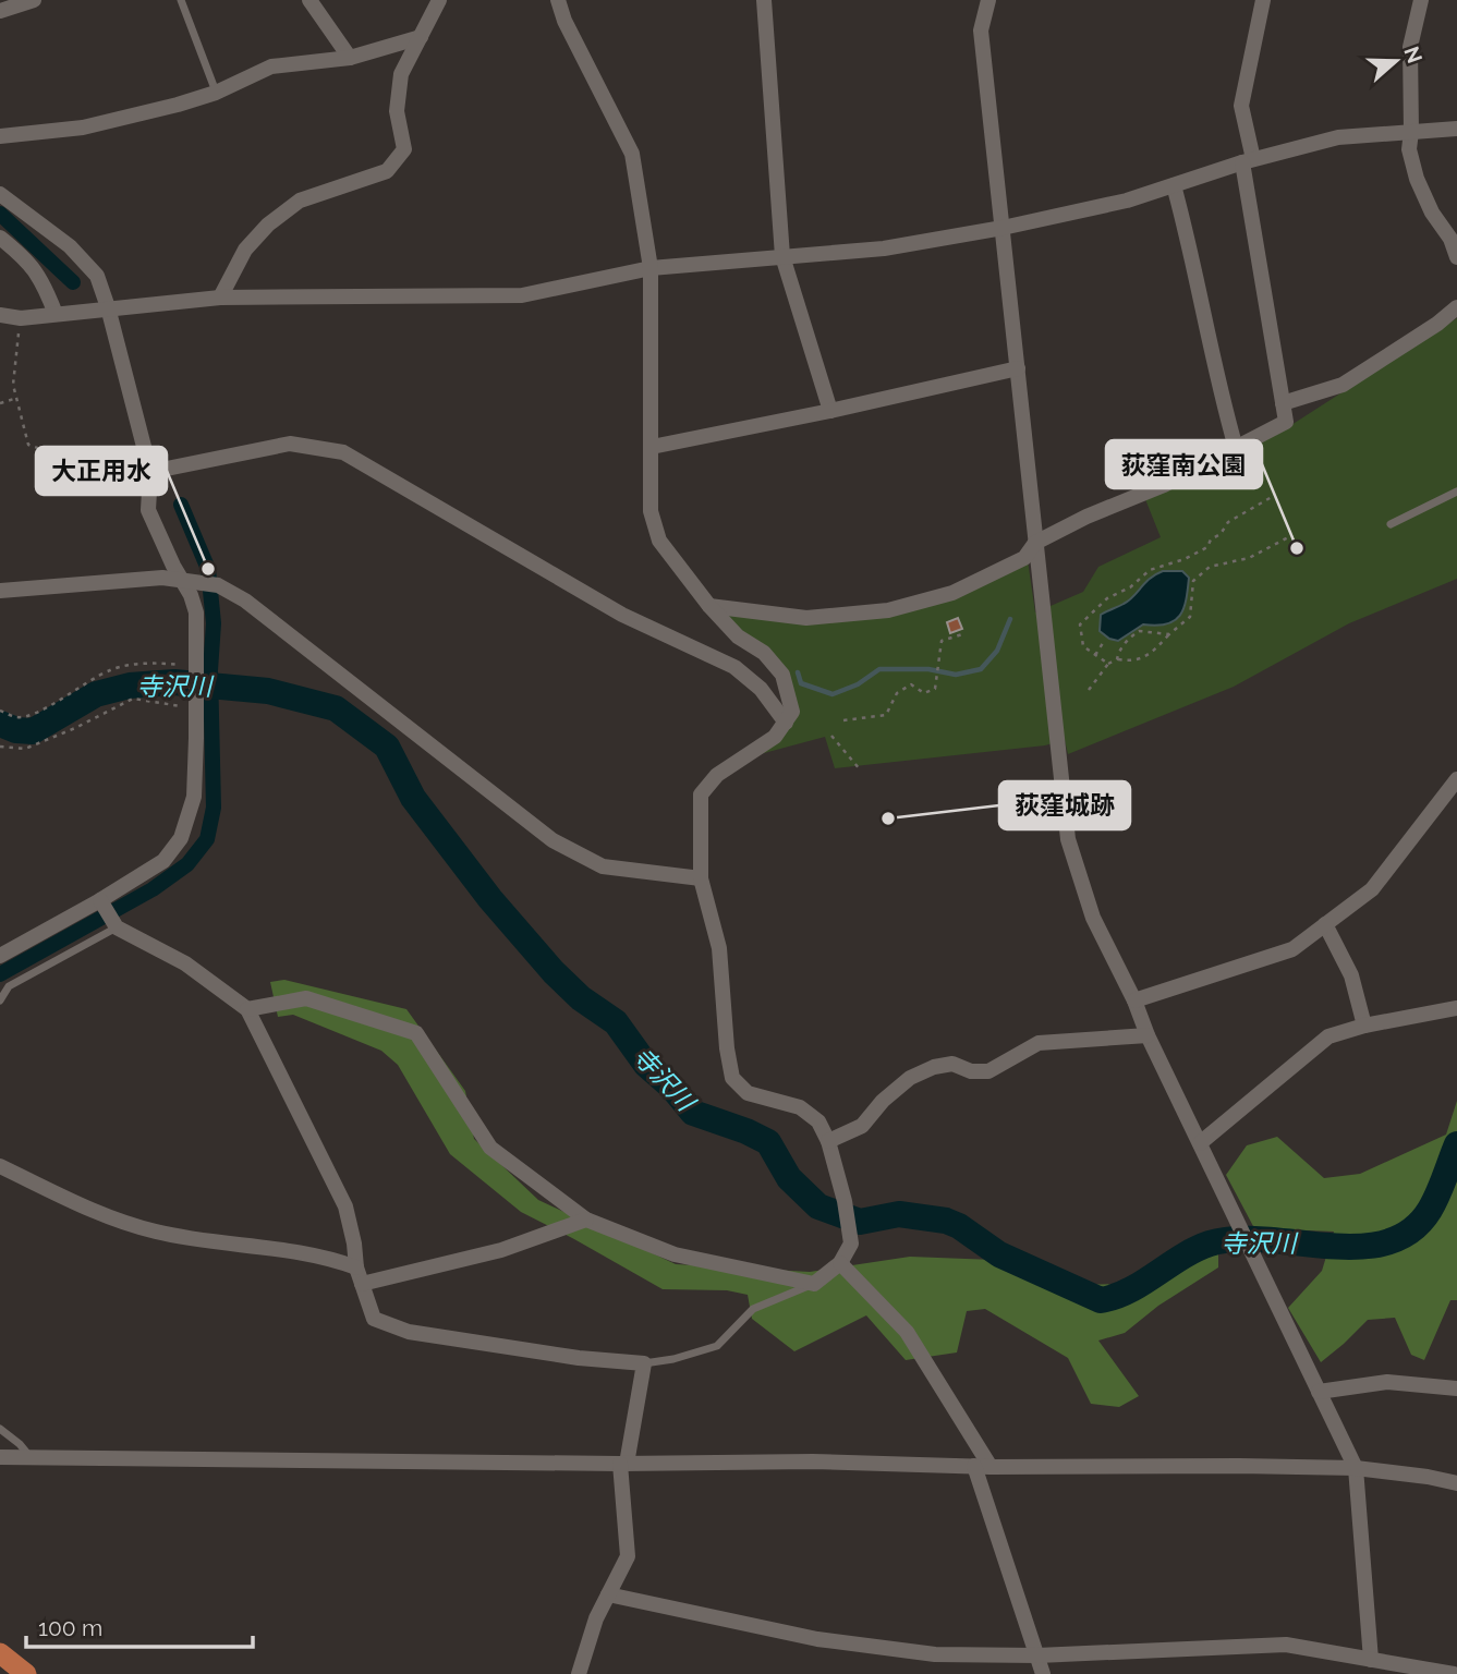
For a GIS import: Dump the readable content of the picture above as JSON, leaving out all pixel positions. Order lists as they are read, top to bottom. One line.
{"water":["寺沢川"],"places":["荻窪南公園","大正用水","荻窪城跡"],"scale_bar":"100 m","north":"right"}
